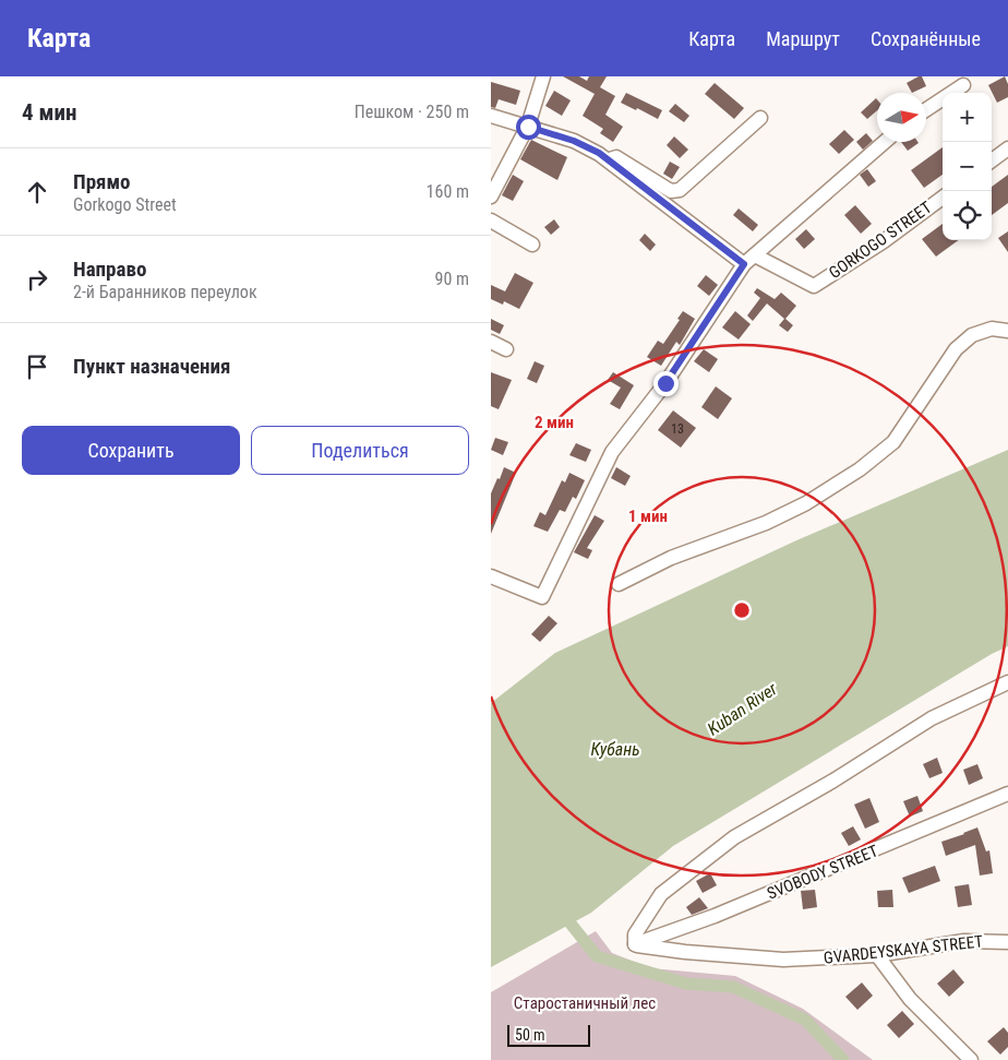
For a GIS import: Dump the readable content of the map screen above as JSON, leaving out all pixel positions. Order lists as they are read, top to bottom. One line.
{"streets":{"street":["GORKOGO STREET","SVOBODY STREET","GVARDEYSKAYA STREET"]},"crossings":[["SVOBODY STREET","GVARDEYSKAYA STREET"]],"water":["Kuban River","Кубань"],"parks":["Старостаничный лес"],"house_numbers":["13"],"scale_bar":"50 m","north":"right","page":{"header":"Карта","nav":["Карта","Маршрут","Сохранённые"],"heading":["4 мин","Пешком · 250 m"],"map_buttons":["+","−"],"list":[["Прямо","Gorkogo Street","160 m"],["Направо","2-й Баранников переулок","90 m"],"Пункт назначения"],"buttons":["Сохранить","Поделиться"],"scale":"50 m"},"rings":["2 мин","1 мин"]}
